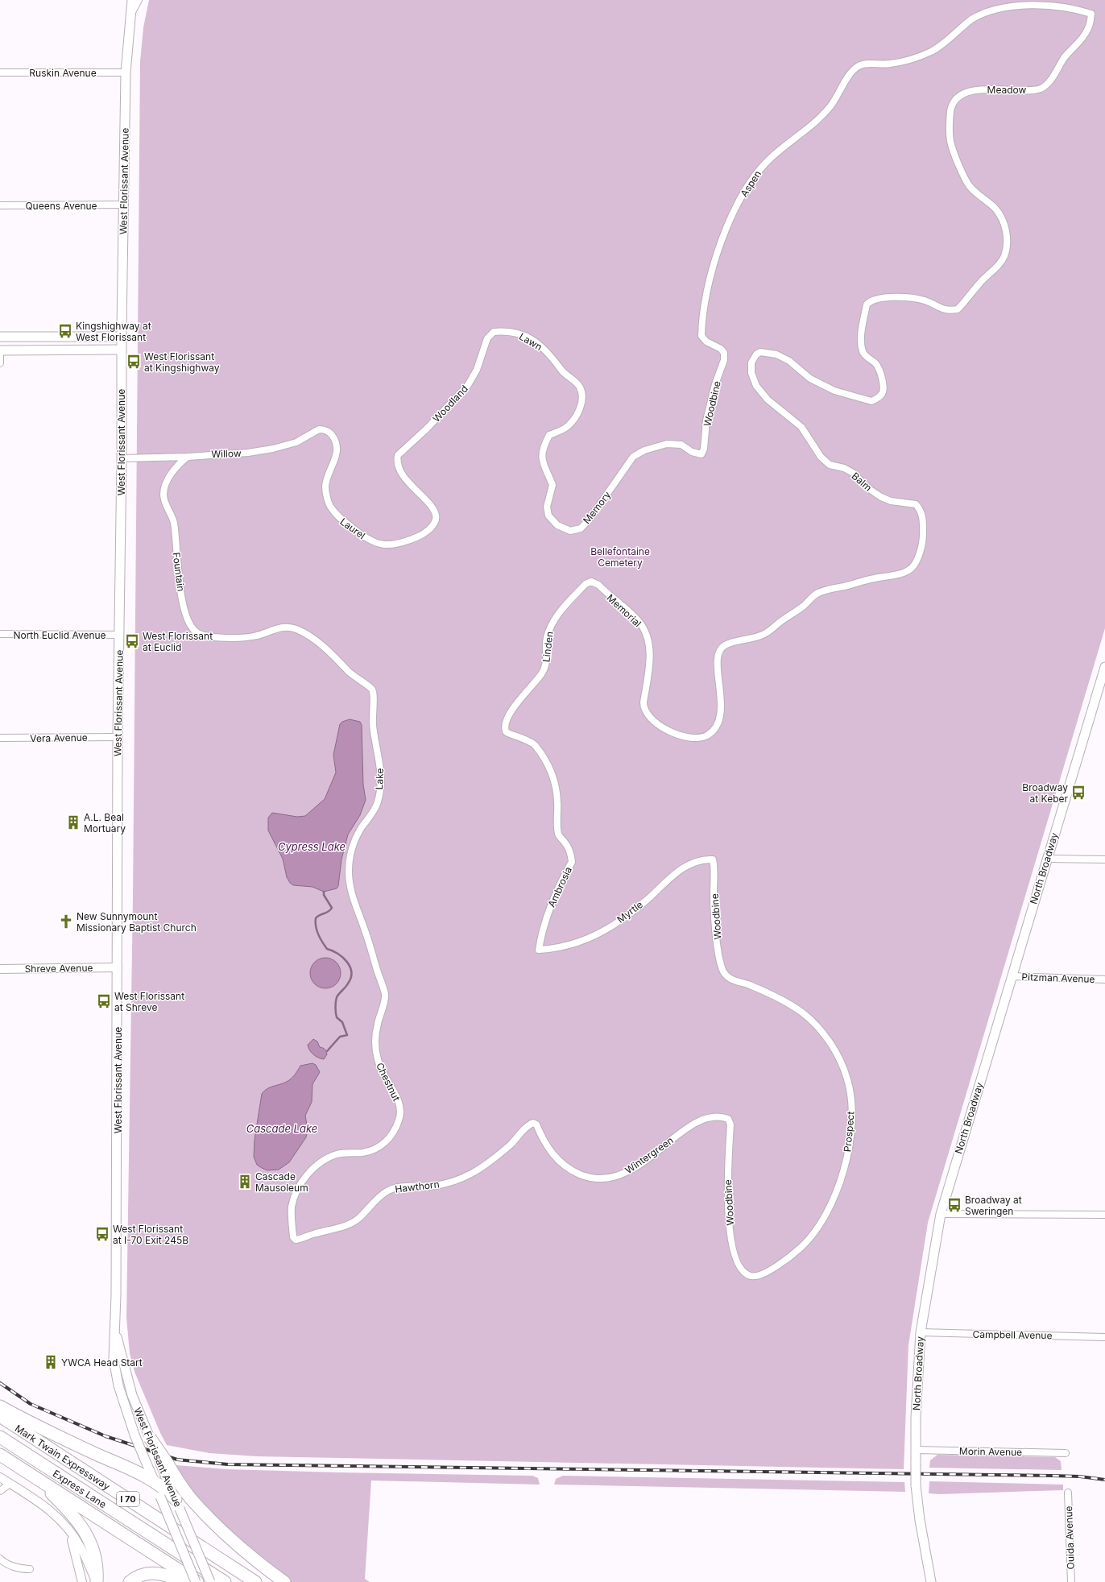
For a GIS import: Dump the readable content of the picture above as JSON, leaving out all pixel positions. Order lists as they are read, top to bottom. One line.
{"streets":{"highway":["Mark Twain Expressway","Express Lane","I 70"],"main road":["West Florissant Avenue","North Broadway"],"street":["Ruskin Avenue","Meadow","Aspen","Queens Avenue","Lawn","Woodland","Woodbine","Willow","Balm","Memory","Laurel","Fountain","Memorial","North Euclid Avenue","Linden","Vera Avenue","Lake","Ambrosia","Myrtle","Shreve Avenue","Pitzman Avenue","Chestnut","Prospect","Wintergreen","Hawthorn","Campbell Avenue","Morin Avenue","Ouida Avenue"]},"crossings":[["Ruskin Avenue","West Florissant Avenue"],["Meadow","Aspen"],["Meadow","Balm"],["West Florissant Avenue","Queens Avenue"],["West Florissant Avenue","Willow"],["West Florissant Avenue","North Euclid Avenue"],["West Florissant Avenue","Vera Avenue"],["West Florissant Avenue","Shreve Avenue"],["Aspen","Woodbine"],["Lawn","Woodland"],["Lawn","Memory"],["Woodland","Laurel"],["Woodbine","Memory"],["Woodbine","Myrtle"],["Woodbine","Prospect"],["Woodbine","Wintergreen"],["Willow","Laurel"],["Willow","Fountain"],["Balm","Memorial"],["Fountain","Lake"],["Memorial","Linden"],["Linden","Ambrosia"],["Lake","Chestnut"],["North Broadway","Pitzman Avenue"],["North Broadway","Campbell Avenue"],["North Broadway","Morin Avenue"],["Ambrosia","Myrtle"],["Chestnut","Hawthorn"],["Wintergreen","Hawthorn"]],"water":["Cypress Lake","Cascade Lake"],"parks":["Bellefontaine Cemetery"],"places":{"bus stop":["Kingshighway at West Florissant","West Florissant at Kingshighway","West Florissant at Euclid","Broadway at Keber","West Florissant at Shreve","Broadway at Sweringen","West Florissant at I-70 Exit 245B"],"building":["A.L. Beal Mortuary","Cascade Mausoleum","YWCA Head Start"],"church":["New Sunnymount Missionary Baptist Church"]}}
